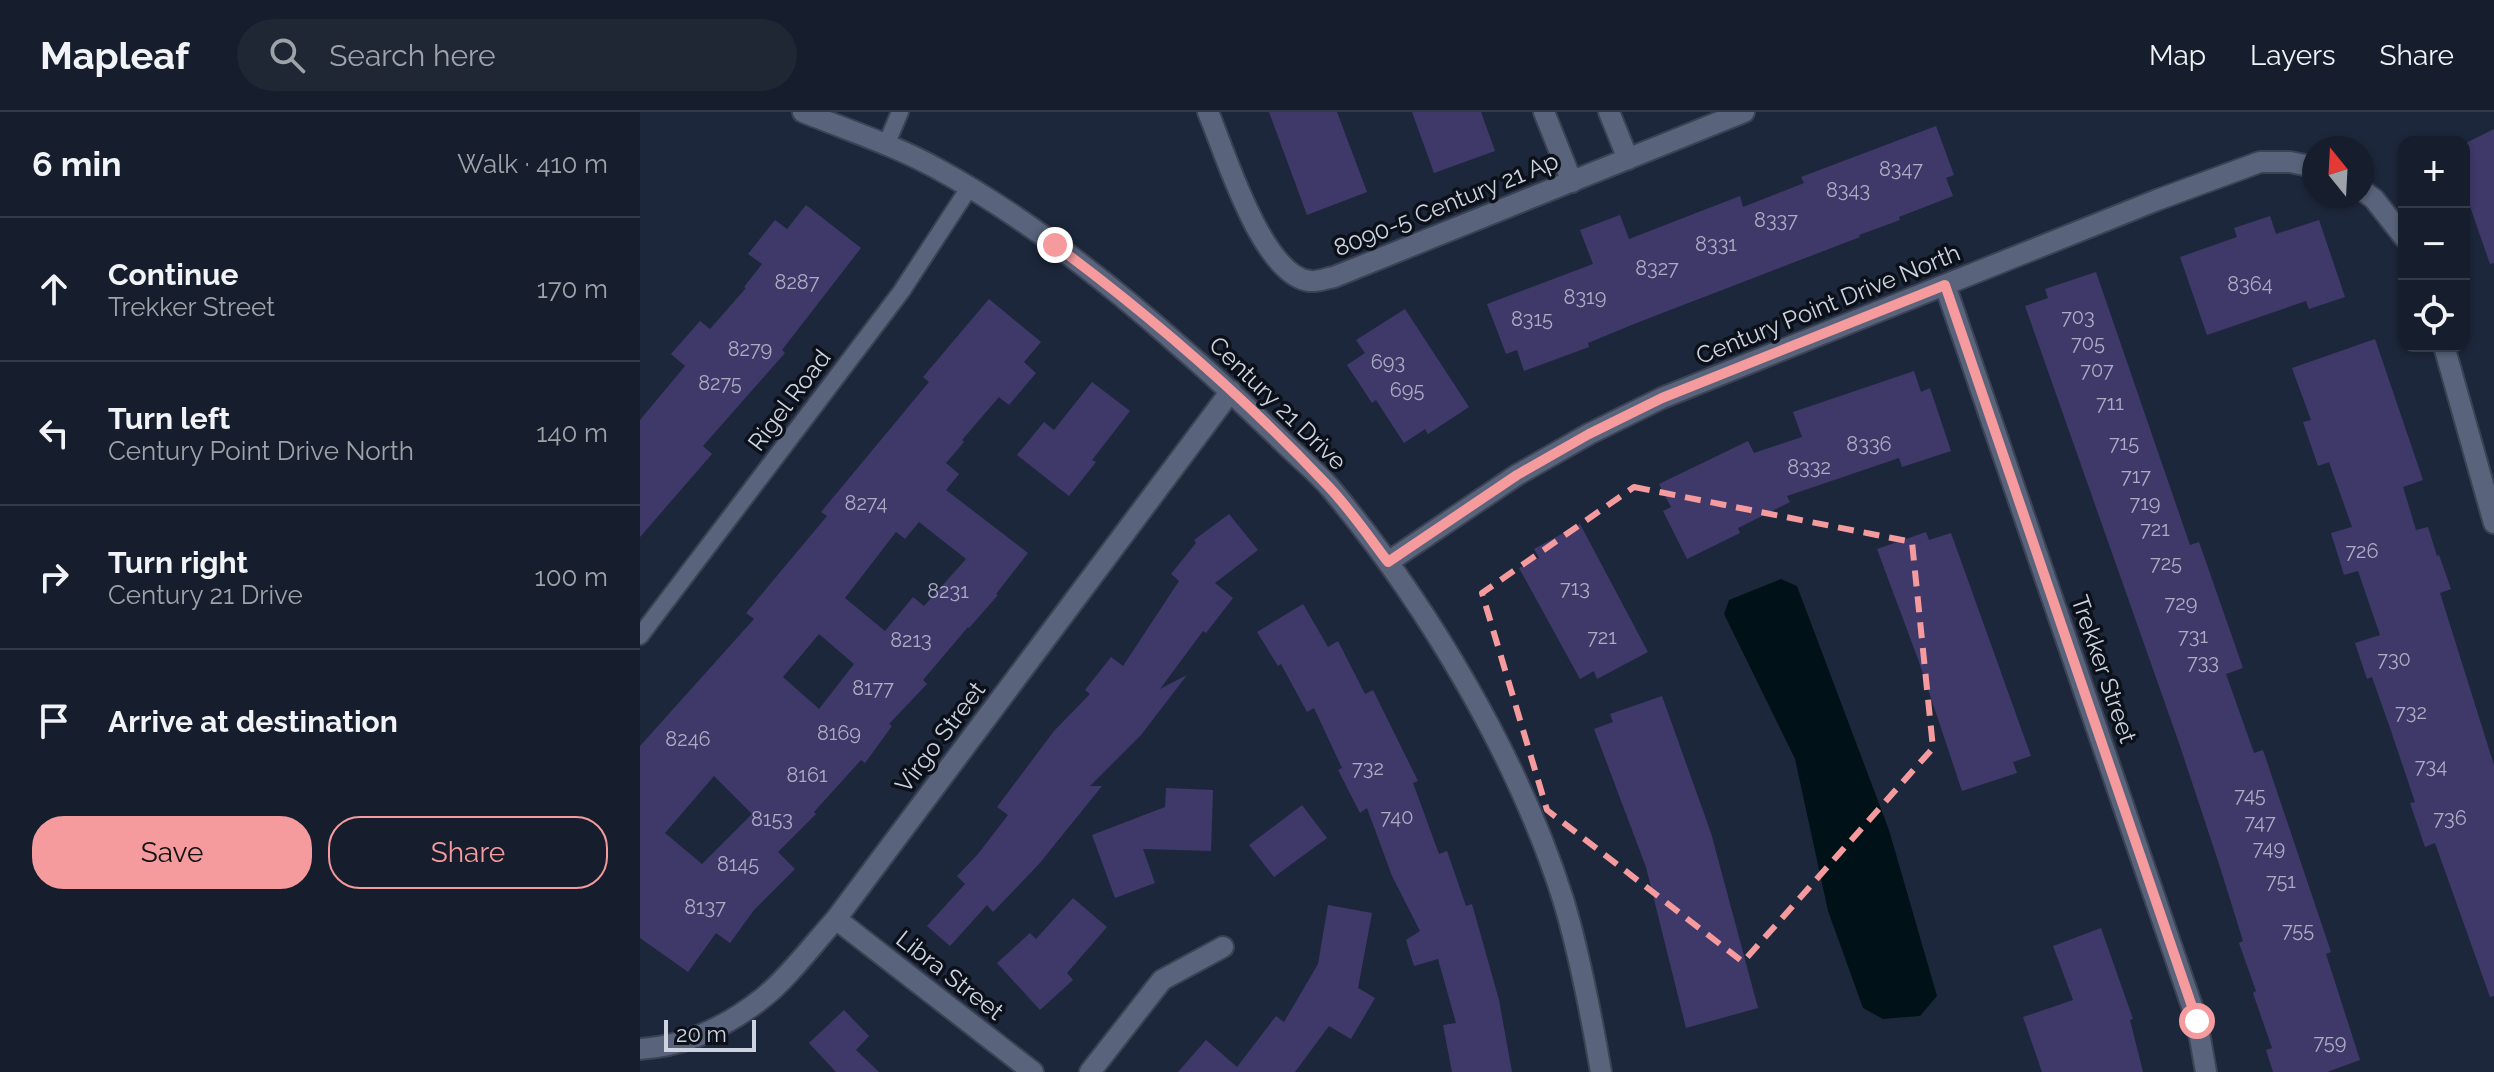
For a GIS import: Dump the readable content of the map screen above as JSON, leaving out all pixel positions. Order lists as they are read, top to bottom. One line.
{"streets":{"street":["8090-5 Century 21 Ap","Century Point Drive North","Century 21 Drive","Trekker Street","Virgo Street","Libra Street"],"lane":["Rigel Road"]},"crossings":[["Century Point Drive North","Century 21 Drive"],["Century Point Drive North","Trekker Street"],["Rigel Road","Century 21 Drive"],["Century 21 Drive","Virgo Street"],["Virgo Street","Libra Street"]],"house_numbers":["8347","8343","8337","8331","8327","8287","8364","8319","703","8315","705","8279","693","707","8275","695","711","715","8336","8332","717","8274","719","721","726","725","713","8231","729","731","721","8213","730","733","8177","732","8169","8246","734","732","8161","745","740","736","8153","747","749","8145","751","8137","755","759"],"scale_bar":"20 m","north":"top","page":{"header":"Mapleaf","search":"Search here","nav":["Map","Layers","Share"],"heading":["6 min","Walk · 410 m"],"map_buttons":["+","−"],"list":[["Continue","Trekker Street","170 m"],["Turn left","Century Point Drive North","140 m"],["Turn right","Century 21 Drive","100 m"],"Arrive at destination"],"buttons":["Save","Share"],"scale":"20 m"}}
